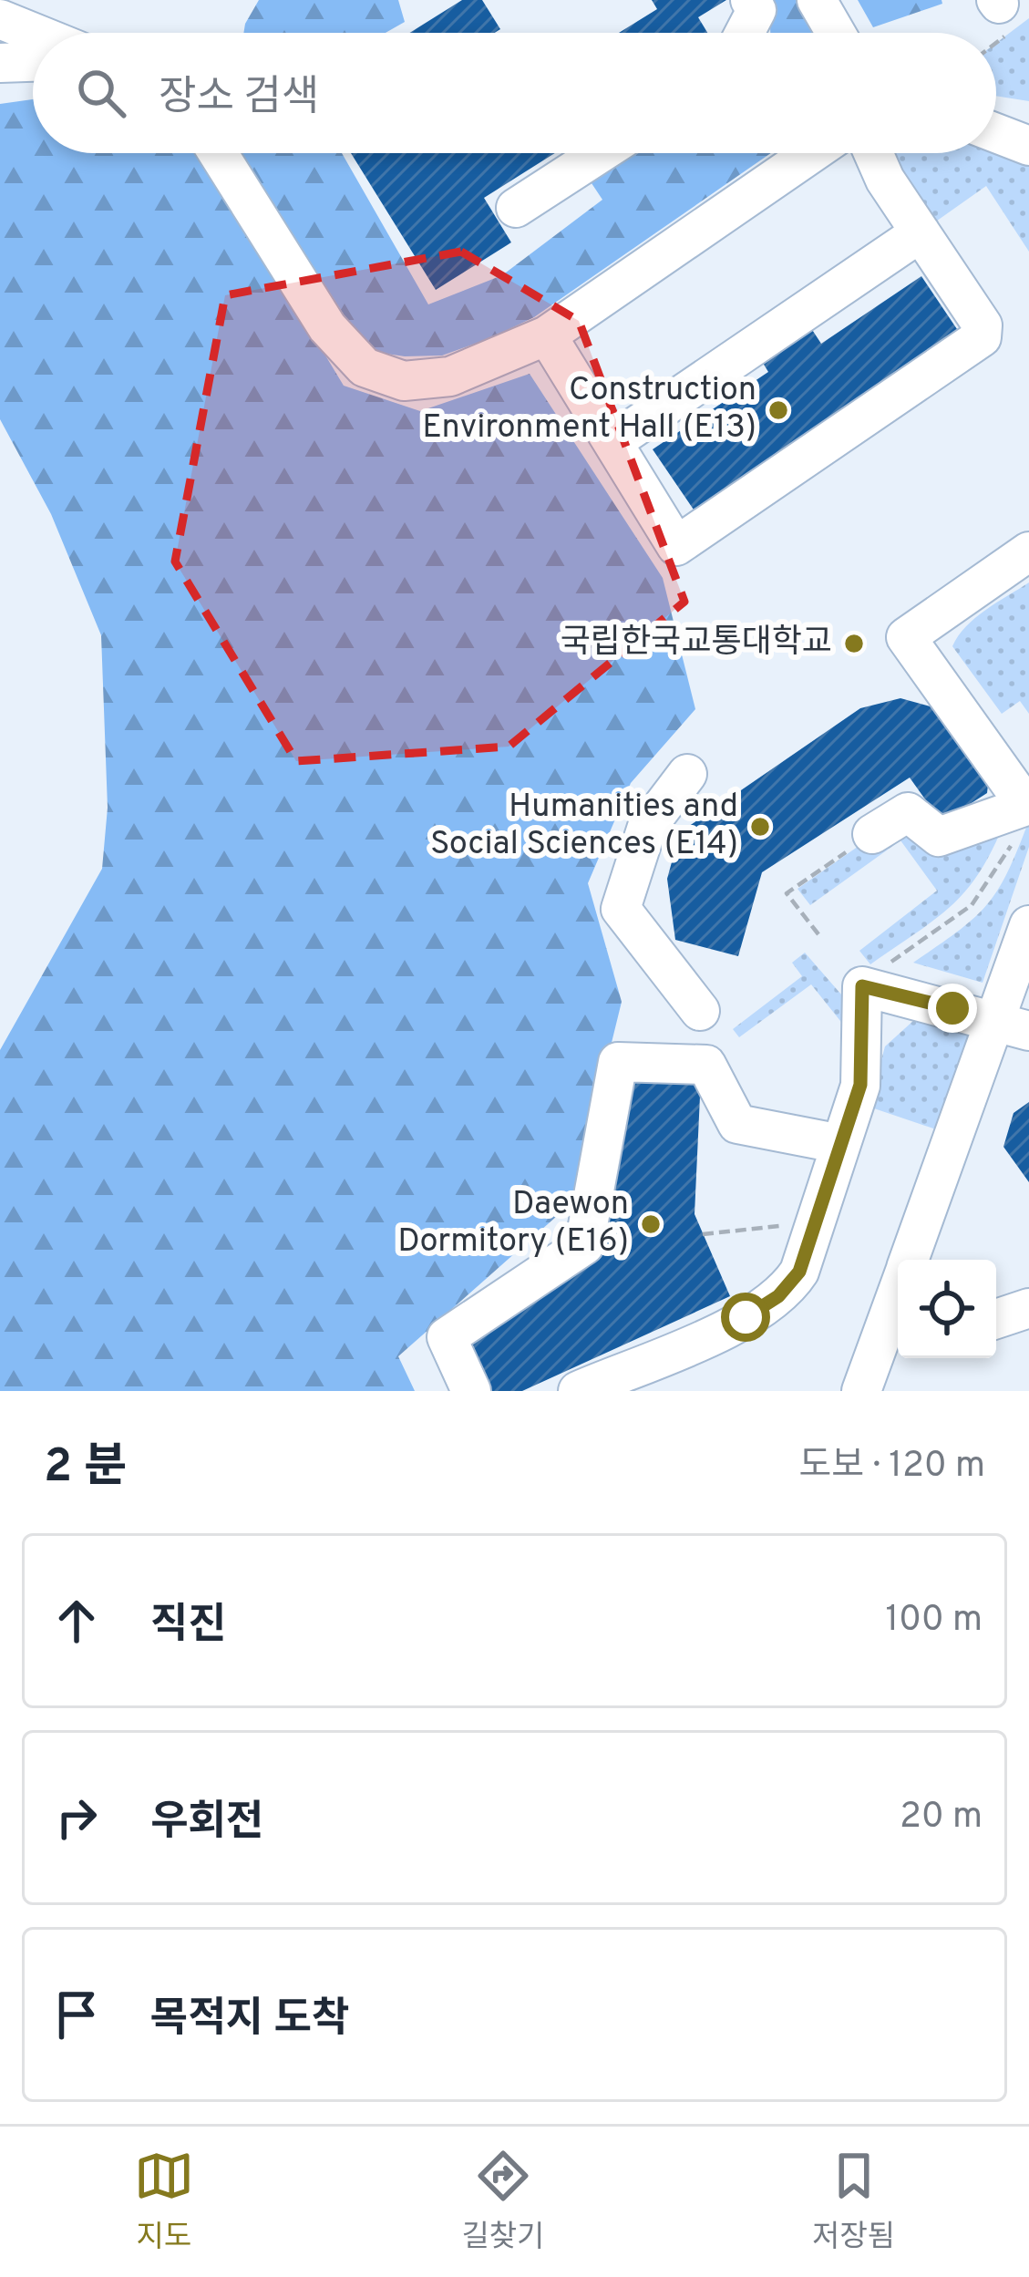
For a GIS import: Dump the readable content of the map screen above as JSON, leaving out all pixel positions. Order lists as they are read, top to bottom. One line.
{"places":["Construction Environment Hall (E13)","국립한국교통대학교","Humanities and Social Sciences (E14)","Daewon Dormitory (E16)"],"page":{"search":"장소 검색","heading":["2 분","도보 · 120 m"],"list":[["직진","100 m"],["우회전","20 m"],"목적지 도착"],"nav":["지도","길찾기","저장됨"]}}
